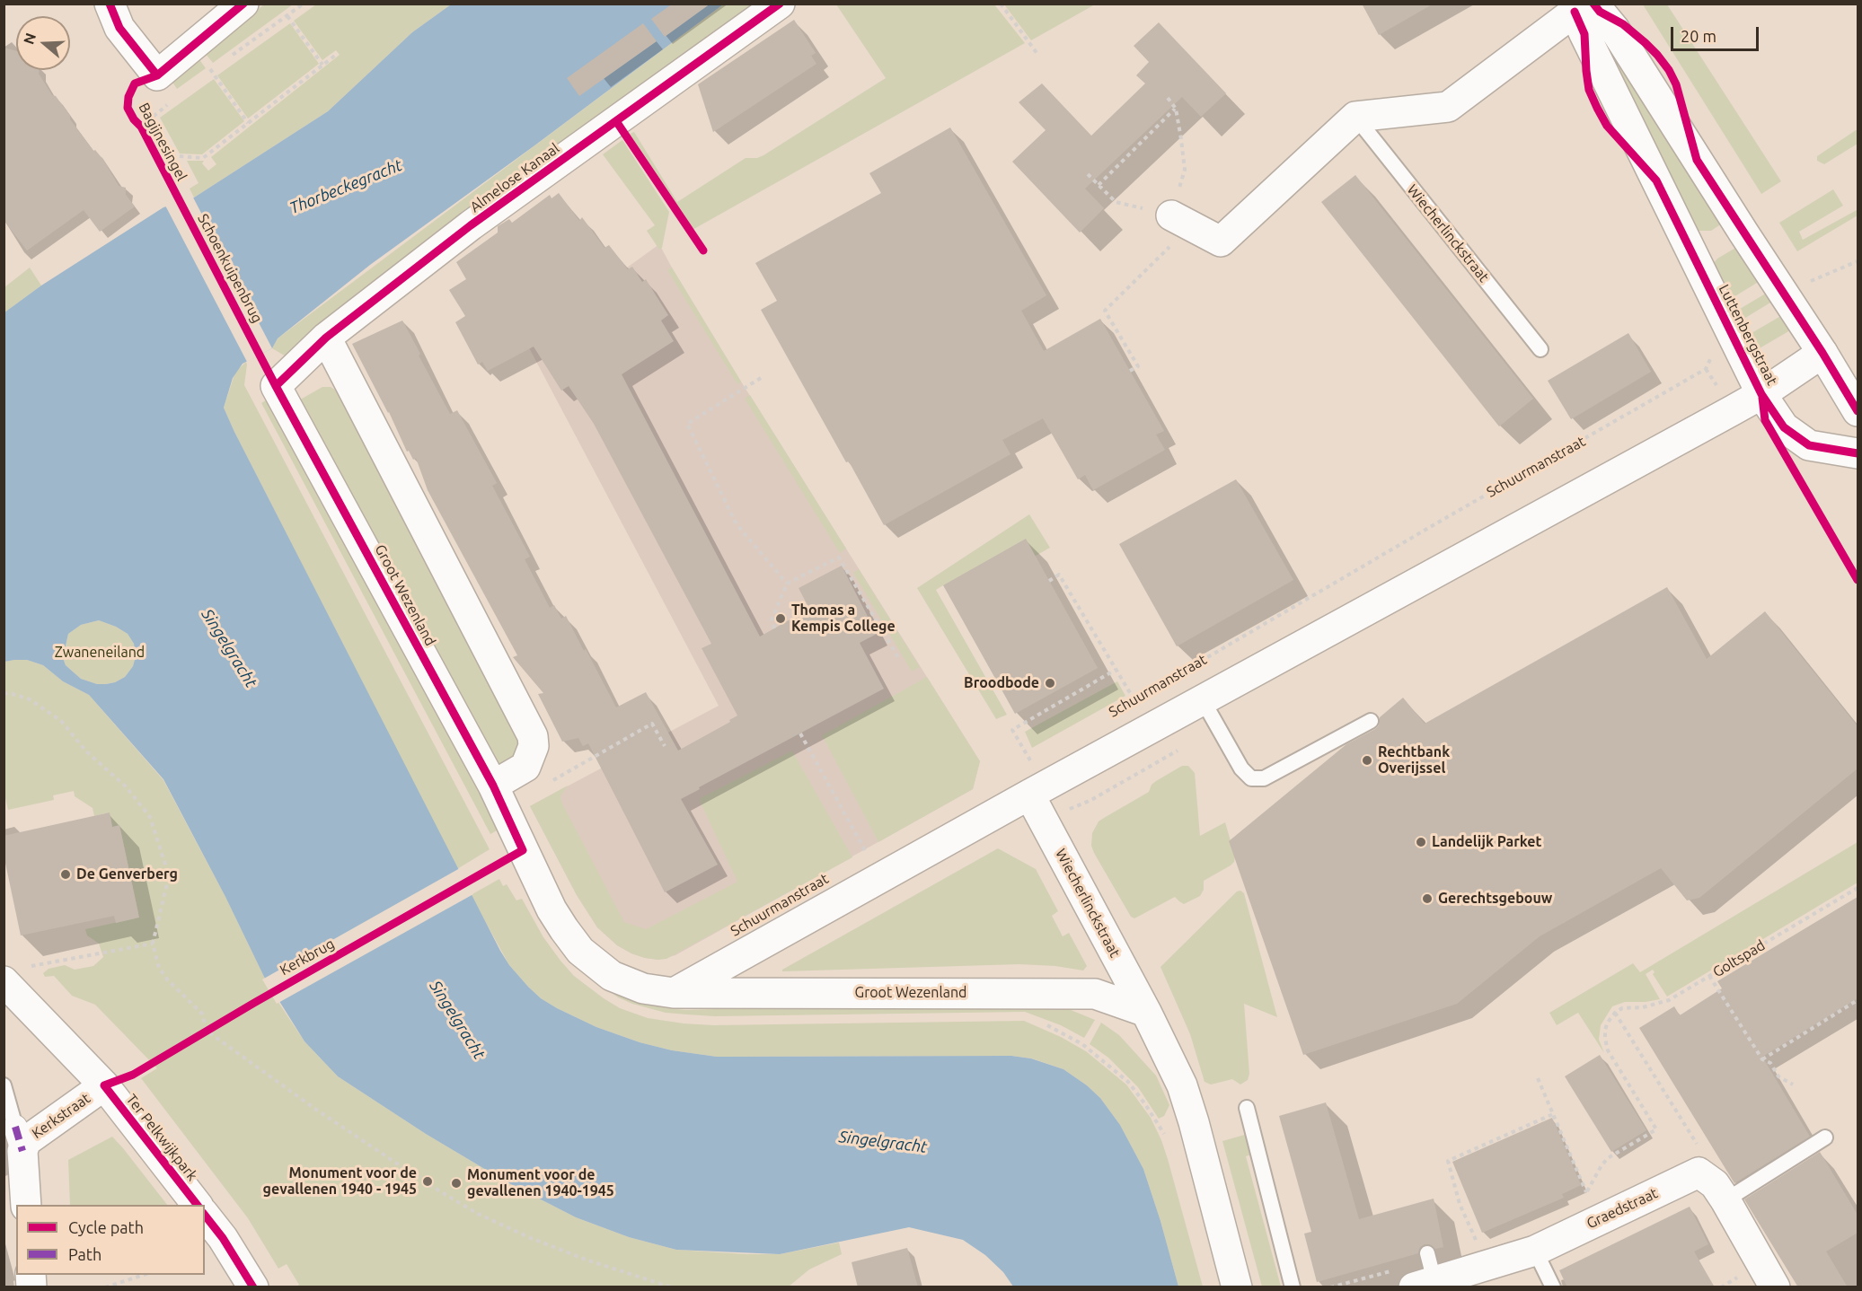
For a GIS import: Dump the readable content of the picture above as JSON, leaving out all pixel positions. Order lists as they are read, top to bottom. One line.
{"streets":{"street":["Almelose Kanaal","Wiecherlinckstraat","Luttenbergstraat","Schuurmanstraat","Groot Wezenland","Kerkstraat","Ter Pelkwijkpark","Graedstraat"],"path":["Goltspad"],"cycle path":["Bagijnesingel"]},"crossings":[["Almelose Kanaal","Groot Wezenland"],["Wiecherlinckstraat","Schuurmanstraat"],["Wiecherlinckstraat","Groot Wezenland"],["Luttenbergstraat","Schuurmanstraat"],["Schuurmanstraat","Groot Wezenland"],["Kerkstraat","Ter Pelkwijkpark"]],"water":["Thorbeckegracht","Singelgracht"],"parks":["Zwaneneiland"],"places":["Thomas a Kempis College","Broodbode","Rechtbank Overijssel","Landelijk Parket","De Genverberg","Gerechtsgebouw","Monument voor de gevallenen 1940 - 1945","Monument voor de gevallenen 1940-1945"],"legend":["Cycle path","Path"],"scale_bar":"20 m","north":"left"}
